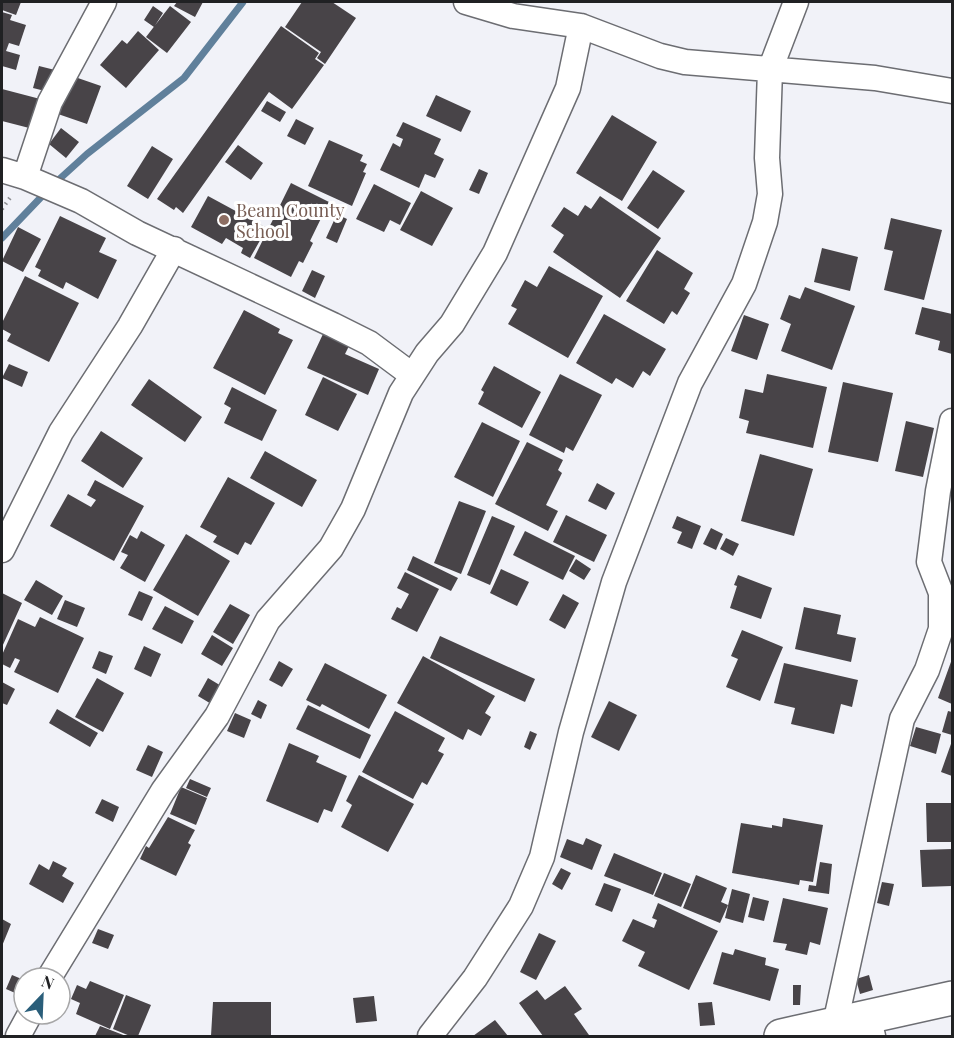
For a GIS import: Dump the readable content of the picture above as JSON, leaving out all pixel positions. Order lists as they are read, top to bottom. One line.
{"places":["Beam County School"],"north":"top right"}
